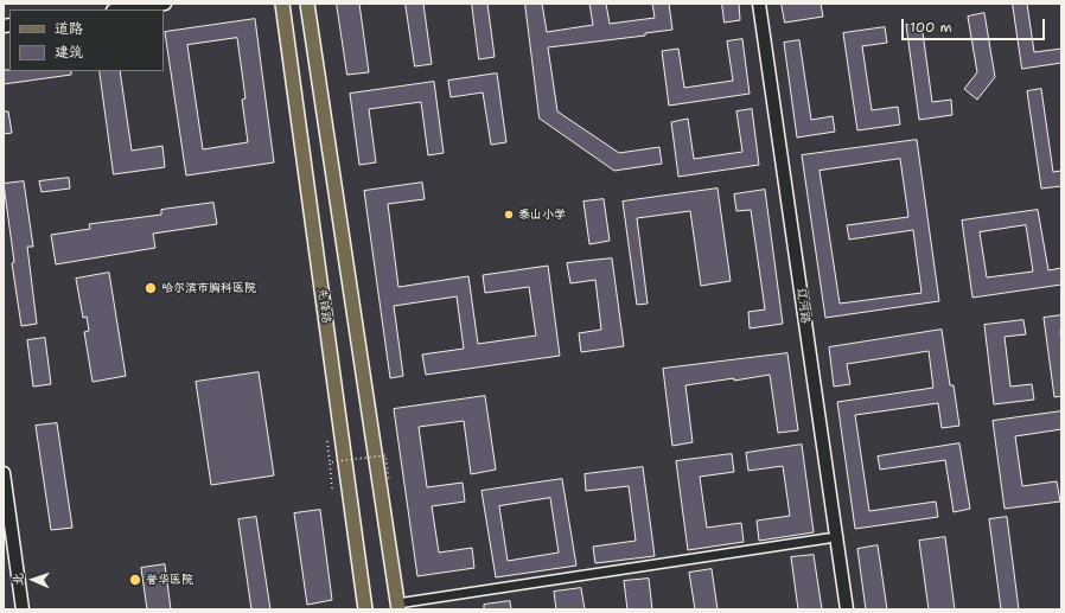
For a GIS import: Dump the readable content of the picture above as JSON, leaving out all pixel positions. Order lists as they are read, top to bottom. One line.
{"streets":{"main road":["先锋路","辽河路"]},"places":["泰山小学","哈尔滨市胸科医院","誉华医院"],"legend":["道路","建筑"],"scale_bar":"100 m","north":"left"}
